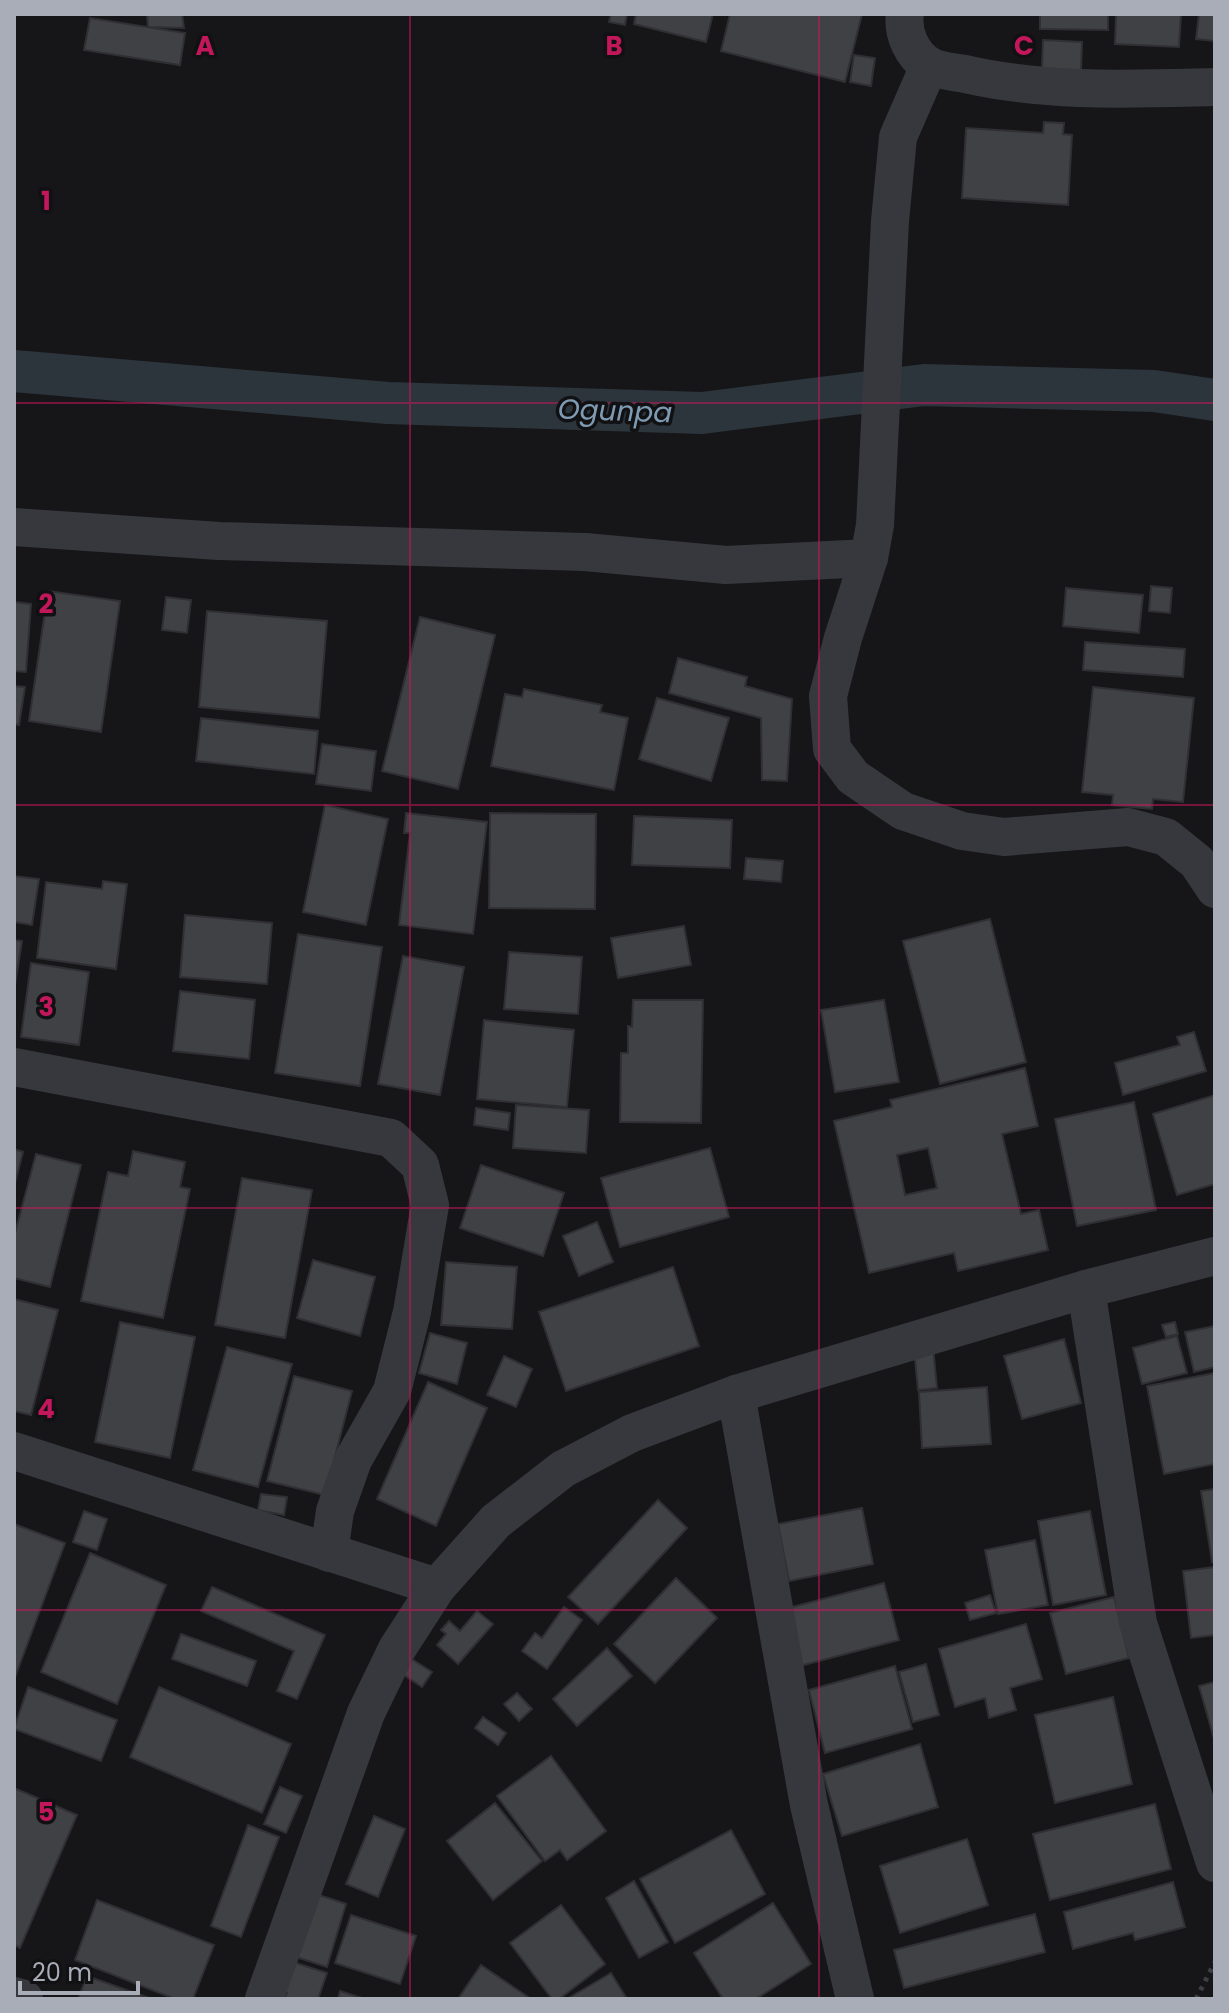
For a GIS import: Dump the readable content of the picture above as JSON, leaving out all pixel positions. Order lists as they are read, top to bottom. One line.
{"water":["Ogunpa"],"scale_bar":"20 m","grid":{"columns":["A","B","C"],"rows":["1","2","3","4","5"]}}
